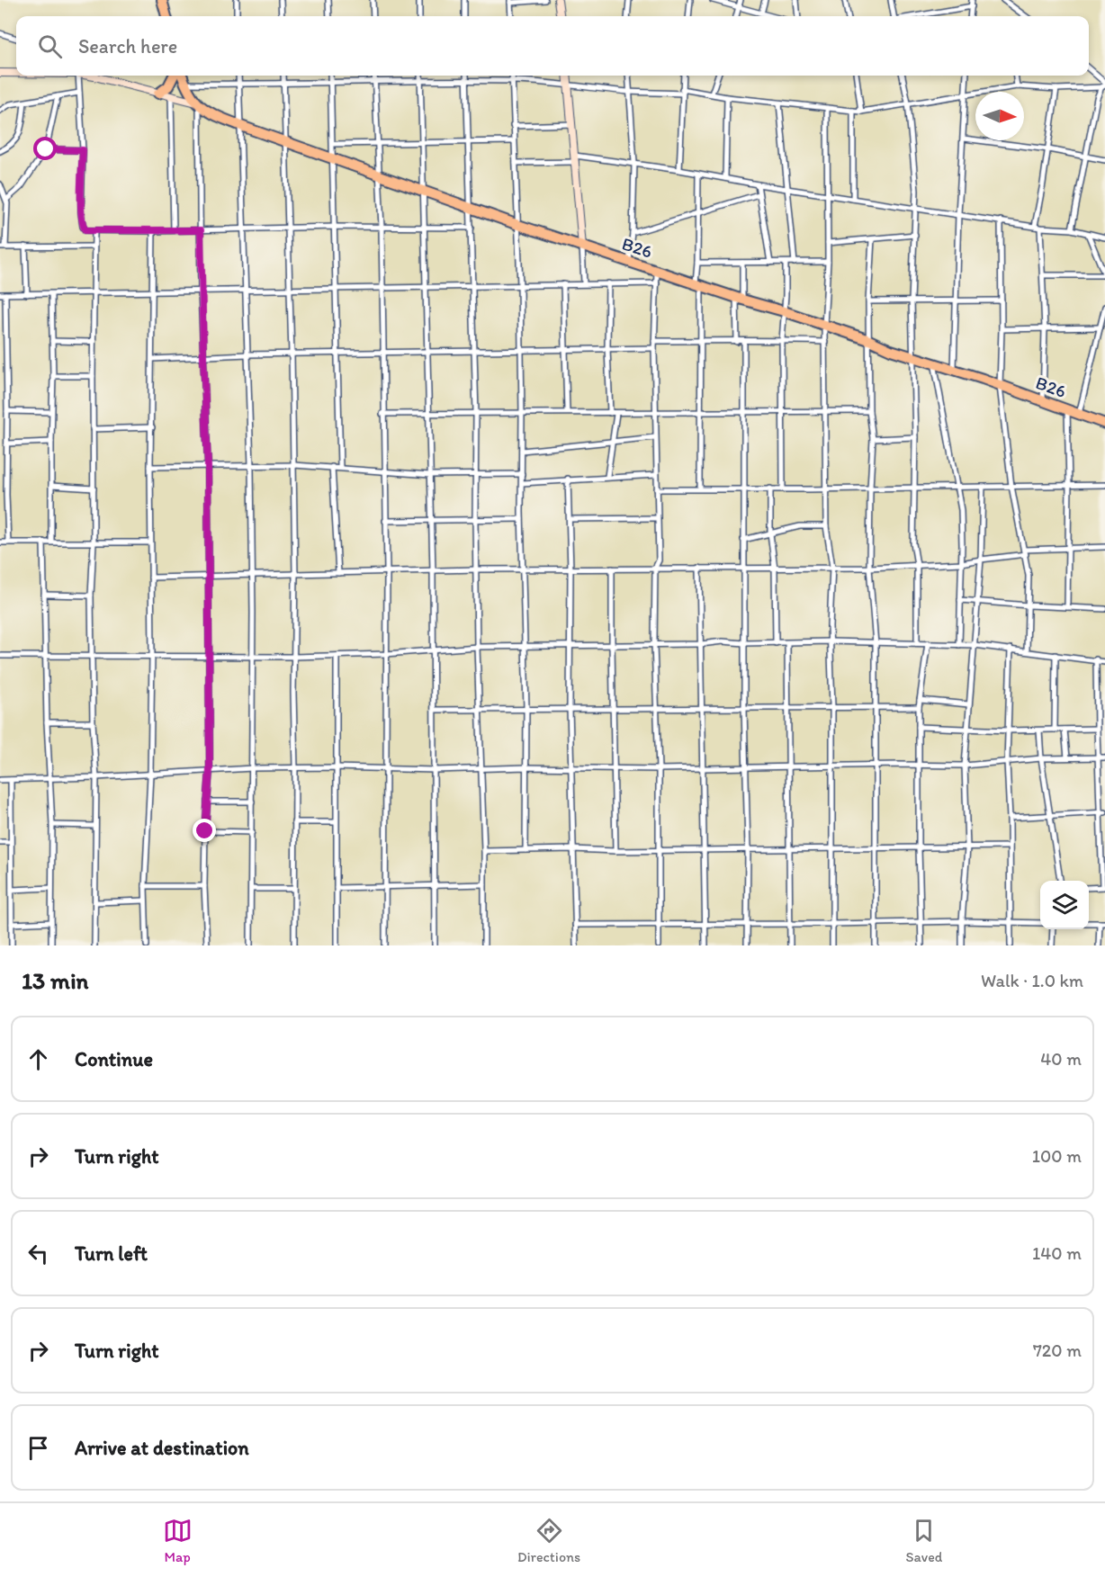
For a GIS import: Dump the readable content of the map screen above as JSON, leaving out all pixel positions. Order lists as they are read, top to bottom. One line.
{"streets":{"highway":["B26"]},"north":"right","page":{"search":"Search here","heading":["13 min","Walk · 1.0 km"],"list":[["Continue","40 m"],["Turn right","100 m"],["Turn left","140 m"],["Turn right","720 m"],"Arrive at destination"],"nav":["Map","Directions","Saved"]}}
